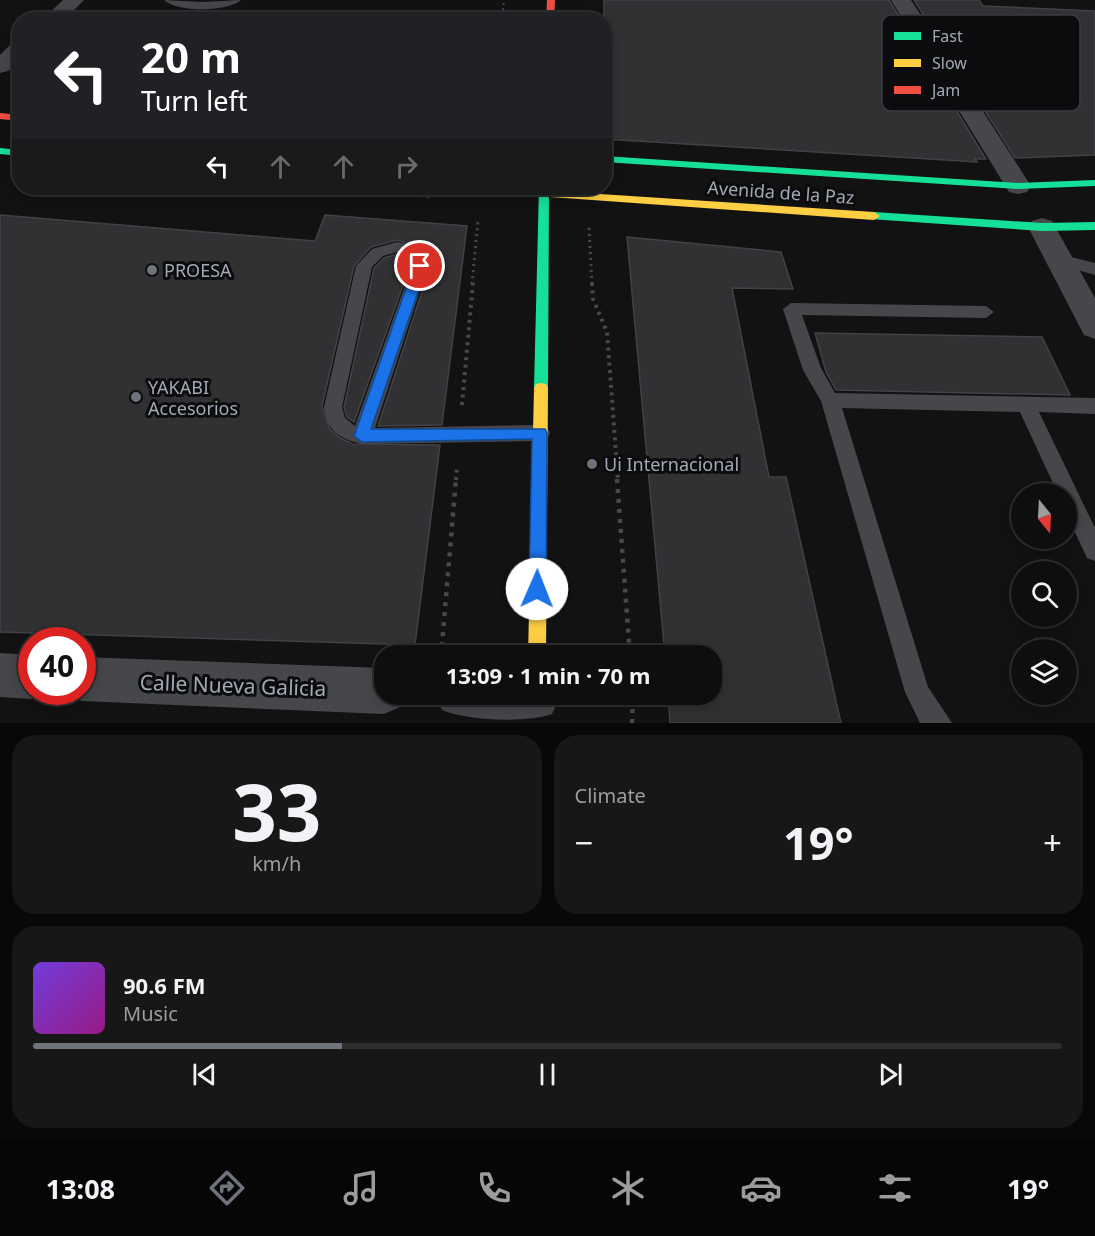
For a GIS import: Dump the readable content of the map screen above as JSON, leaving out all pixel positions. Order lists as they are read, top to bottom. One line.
{"streets":{"street":["Avenida de la Paz","Calle Nueva Galicia"]},"places":["PROESA","YAKABI Accesorios","Ui Internacional"],"legend":["Fast","Slow","Jam"],"north":"bottom","page":{"turn":["20 m","Turn left"],"limit":"40","trip":"13:09 · 1 min · 70 m","tile":[["33","km/h"],"Climate"],"heat":["−","19°","+"],"song":["90.6 FM","Music"],"tabs":["13:08","19°"]}}
